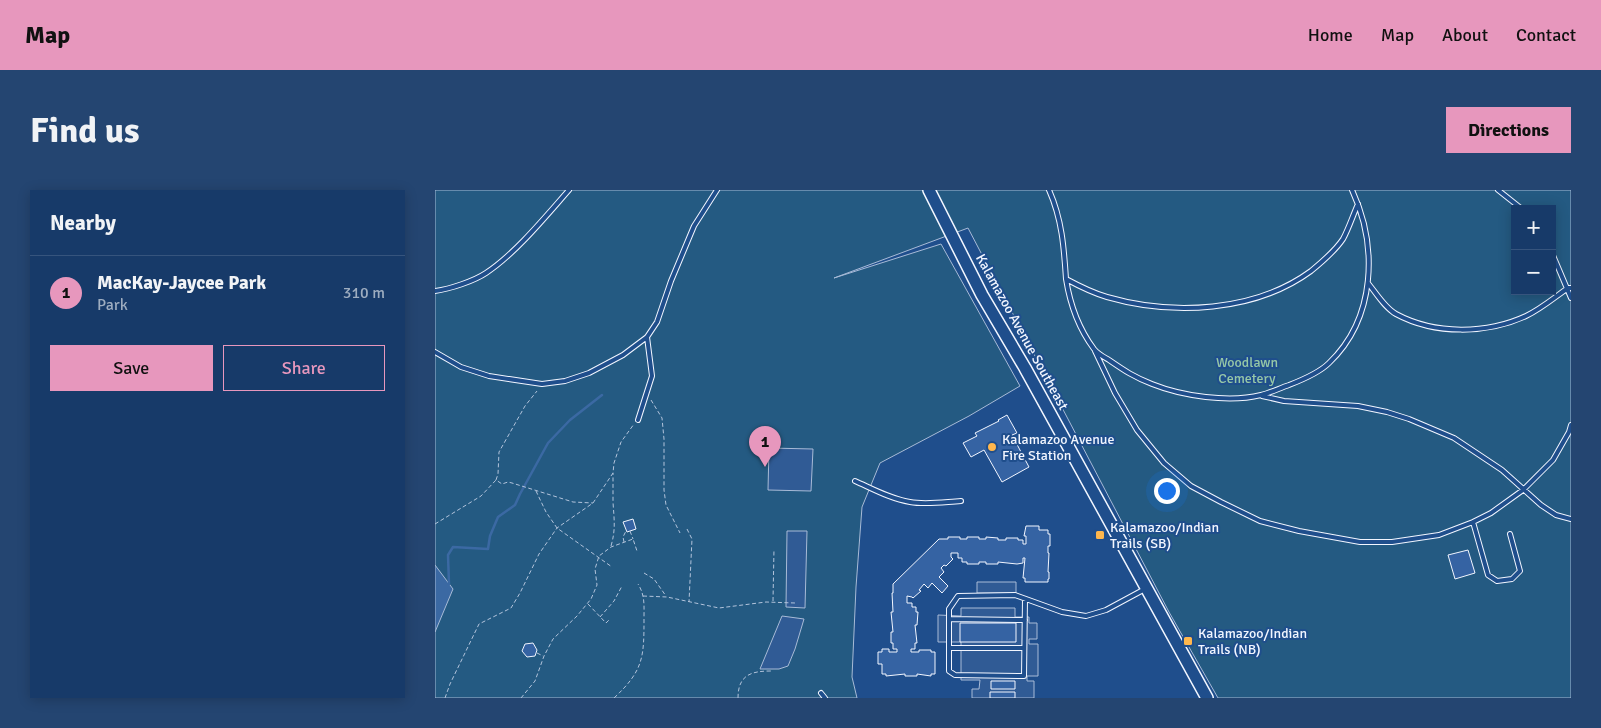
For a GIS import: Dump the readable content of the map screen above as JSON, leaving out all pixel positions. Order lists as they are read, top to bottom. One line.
{"streets":{"main road":["Kalamazoo Avenue Southeast"]},"parks":["Woodlawn Cemetery"],"places":{"other":["Kalamazoo Avenue Fire Station"],"transit":["Kalamazoo/Indian Trails (SB)","Kalamazoo/Indian Trails (NB)"]},"page":{"header":"Map","nav":["Home","Map","About","Contact"],"buttons":["Directions",["Save","Share"]],"title":"Find us","heading":"Nearby","map_buttons":["+","−"],"list":[{"mark":"1","name":"MacKay-Jaycee Park","note":"Park","value":"310 m"}],"pins":"1"}}
